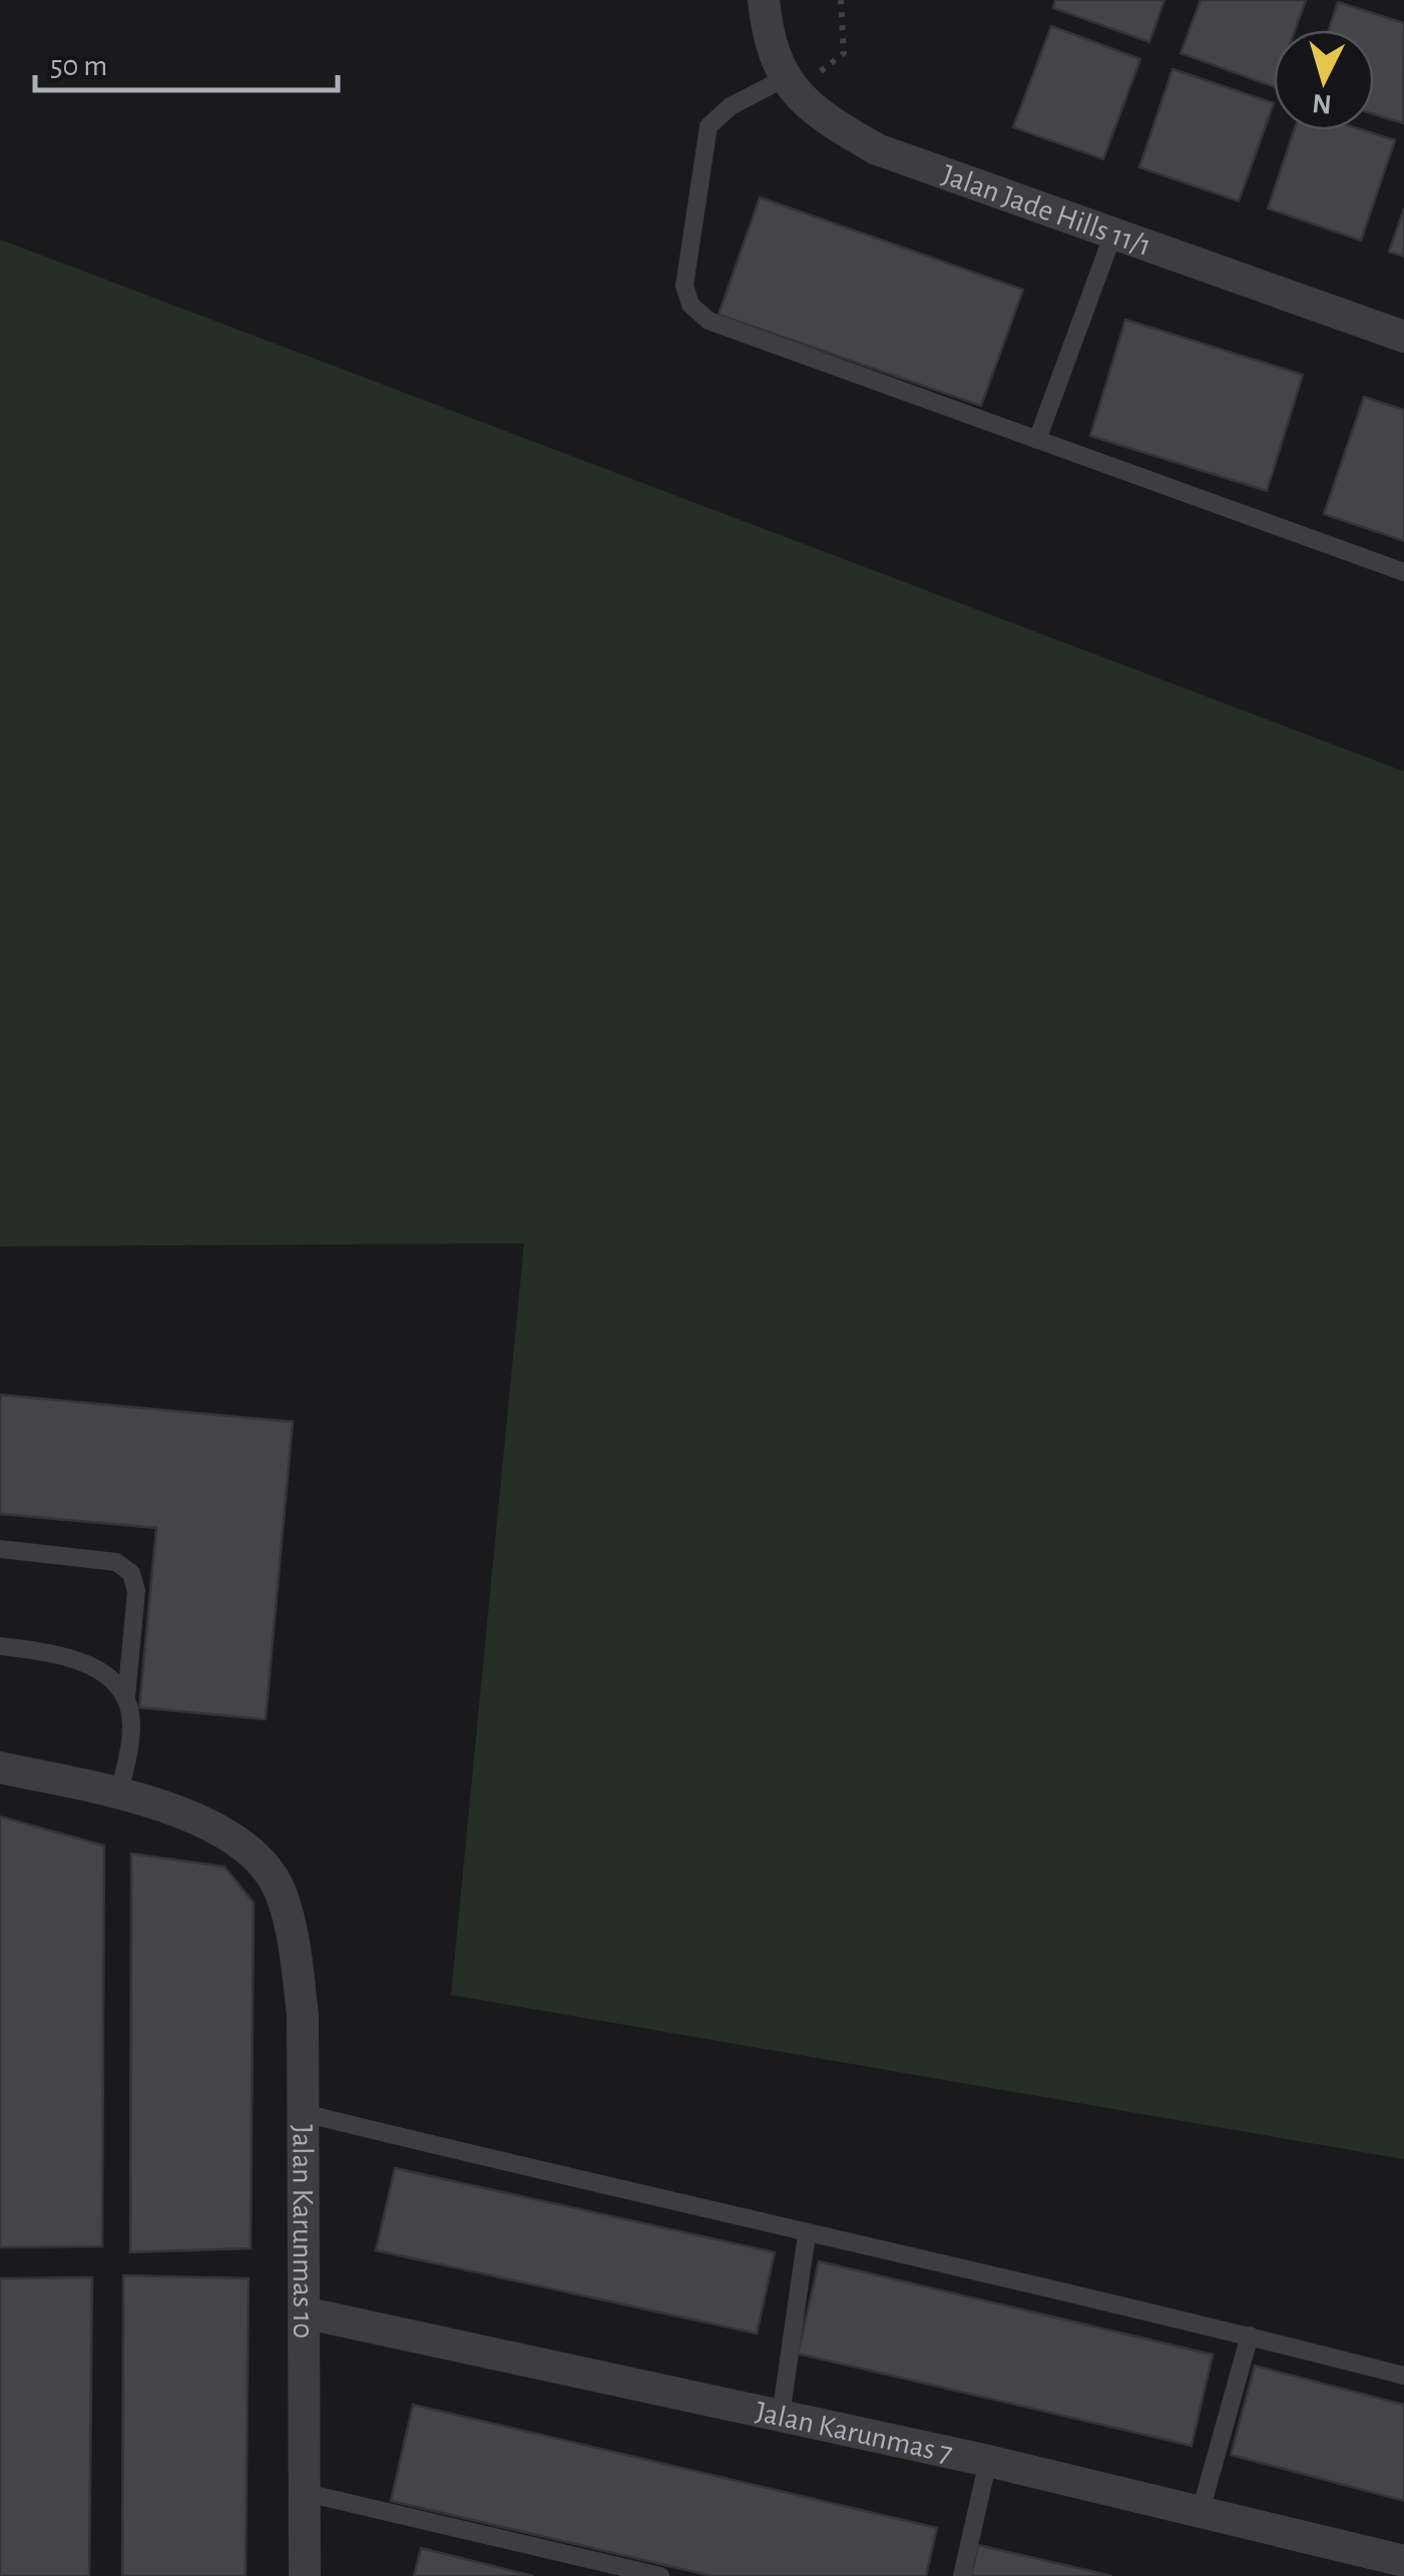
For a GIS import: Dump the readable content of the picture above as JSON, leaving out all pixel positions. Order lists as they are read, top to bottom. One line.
{"streets":{"street":["Jalan Jade Hills 11/1","Jalan Karunmas 10","Jalan Karunmas 7"]},"crossings":[["Jalan Karunmas 10","Jalan Karunmas 7"]],"scale_bar":"50 m","north":"bottom"}
